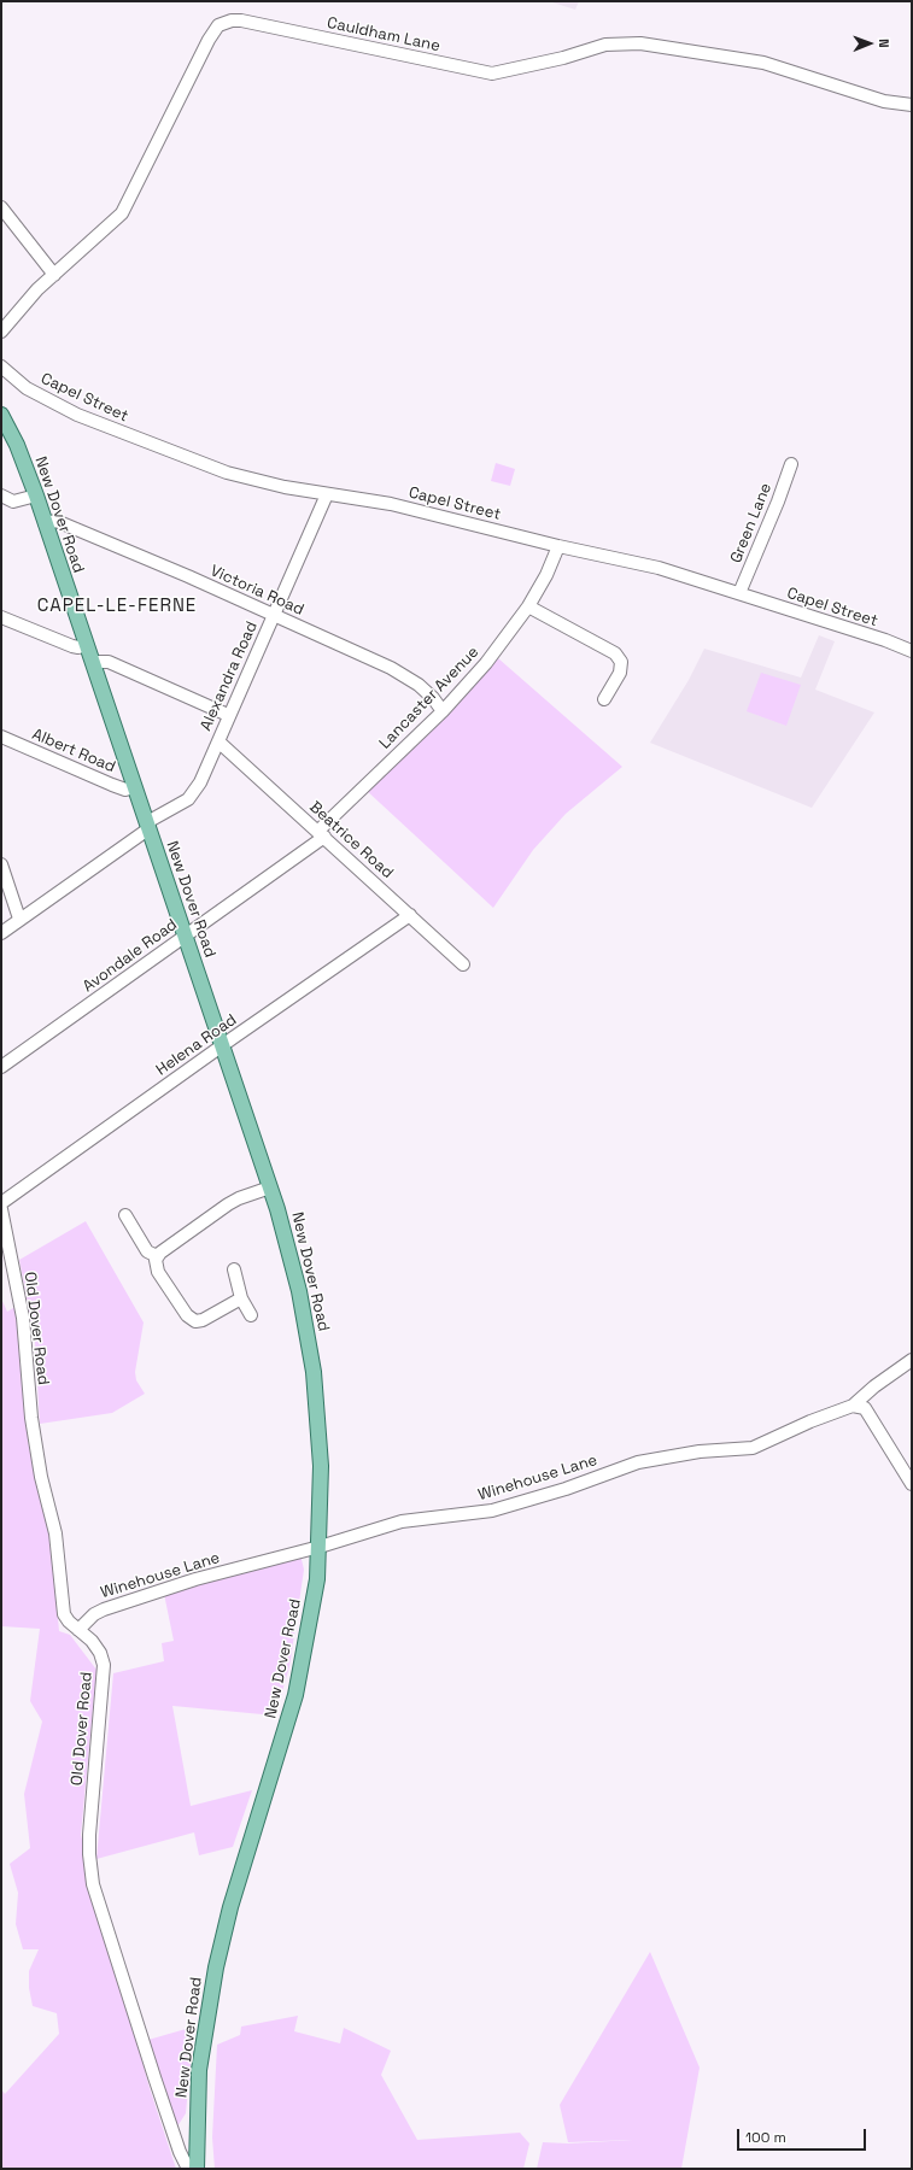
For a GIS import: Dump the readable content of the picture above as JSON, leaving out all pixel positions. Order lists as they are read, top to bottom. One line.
{"streets":{"main road":["New Dover Road"],"street":["Cauldham Lane","Capel Street","Green Lane","Victoria Road","Alexandra Road","Lancaster Avenue","Albert Road","Beatrice Road","Avondale Road","Helena Road","Old Dover Road","Winehouse Lane"]},"crossings":[["Capel Street","Green Lane"],["Capel Street","Alexandra Road"],["Capel Street","Lancaster Avenue"],["New Dover Road","Victoria Road"],["New Dover Road","Alexandra Road"],["New Dover Road","Albert Road"],["New Dover Road","Avondale Road"],["New Dover Road","Helena Road"],["New Dover Road","Winehouse Lane"],["Victoria Road","Alexandra Road"],["Victoria Road","Lancaster Avenue"],["Alexandra Road","Beatrice Road"],["Lancaster Avenue","Beatrice Road"],["Lancaster Avenue","Avondale Road"],["Beatrice Road","Avondale Road"],["Beatrice Road","Helena Road"],["Old Dover Road","Winehouse Lane"]],"districts":["CAPEL-LE-FERNE"],"scale_bar":"100 m","north":"right"}
